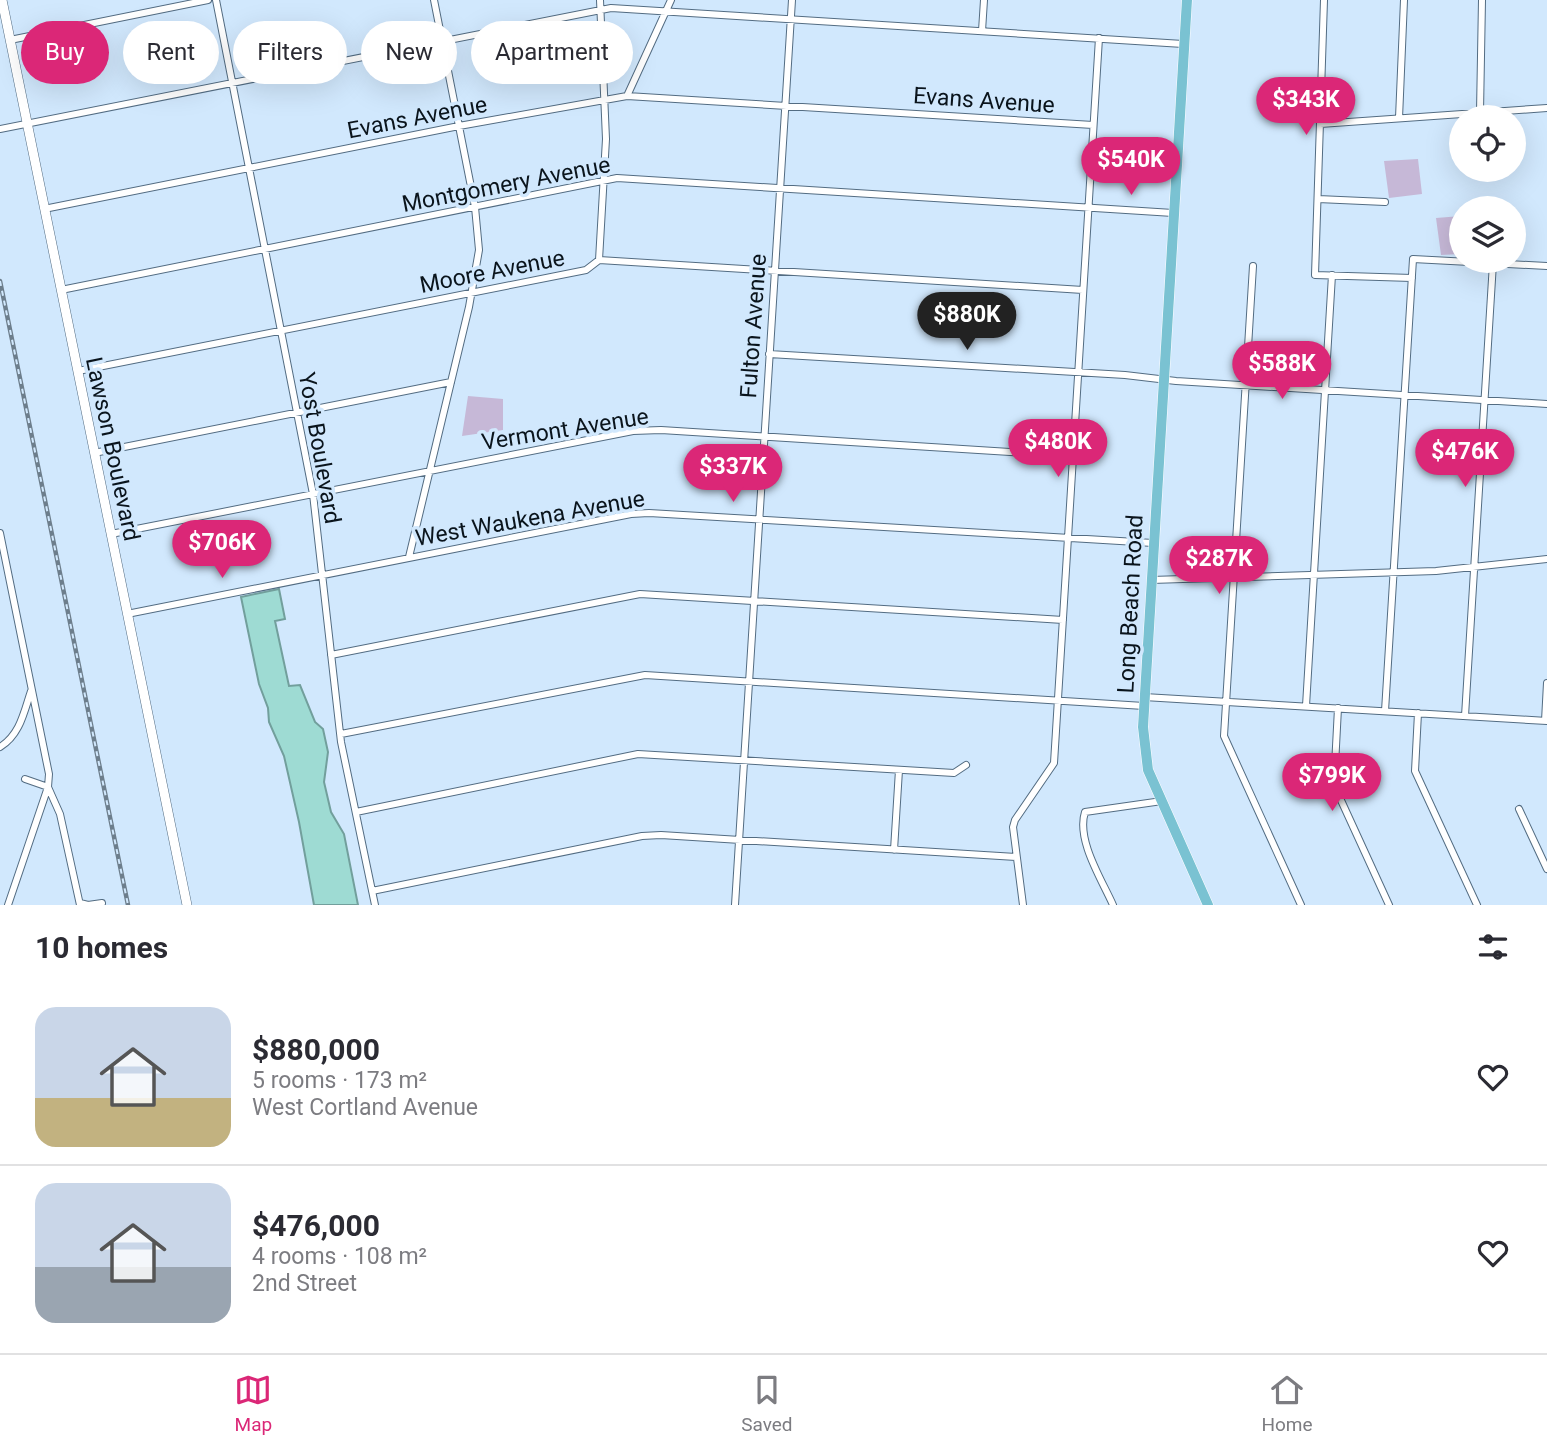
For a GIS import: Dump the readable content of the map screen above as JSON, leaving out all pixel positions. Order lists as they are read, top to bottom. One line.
{"streets":{"main road":["Lawson Boulevard","Long Beach Road"],"street":["Evans Avenue","Montgomery Avenue","Moore Avenue","Fulton Avenue","Vermont Avenue","Yost Boulevard","West Waukena Avenue"]},"crossings":[["Evans Avenue","Fulton Avenue"],["Evans Avenue","Yost Boulevard"],["Evans Avenue","Lawson Boulevard"],["Montgomery Avenue","Fulton Avenue"],["Montgomery Avenue","Yost Boulevard"],["Montgomery Avenue","Lawson Boulevard"],["Montgomery Avenue","Long Beach Road"],["Moore Avenue","Fulton Avenue"],["Moore Avenue","Yost Boulevard"],["Moore Avenue","Lawson Boulevard"],["Fulton Avenue","Vermont Avenue"],["Fulton Avenue","West Waukena Avenue"],["Vermont Avenue","Yost Boulevard"],["Vermont Avenue","Lawson Boulevard"],["Yost Boulevard","West Waukena Avenue"],["Lawson Boulevard","West Waukena Avenue"],["West Waukena Avenue","Long Beach Road"]],"page":{"chip":["Buy","Rent","Filters","New","Apartment"],"price":["$343K","$540K","$880K","$588K","$480K","$476K","$337K","$706K","$287K","$799K"],"heading":"10 homes","list":[{"name":"$880,000","note":"5 rooms · 173 m² · West Cortland Avenue"},{"name":"$476,000","note":"4 rooms · 108 m² · 2nd Street"}],"tabs":["Map","Saved","Home"]}}
